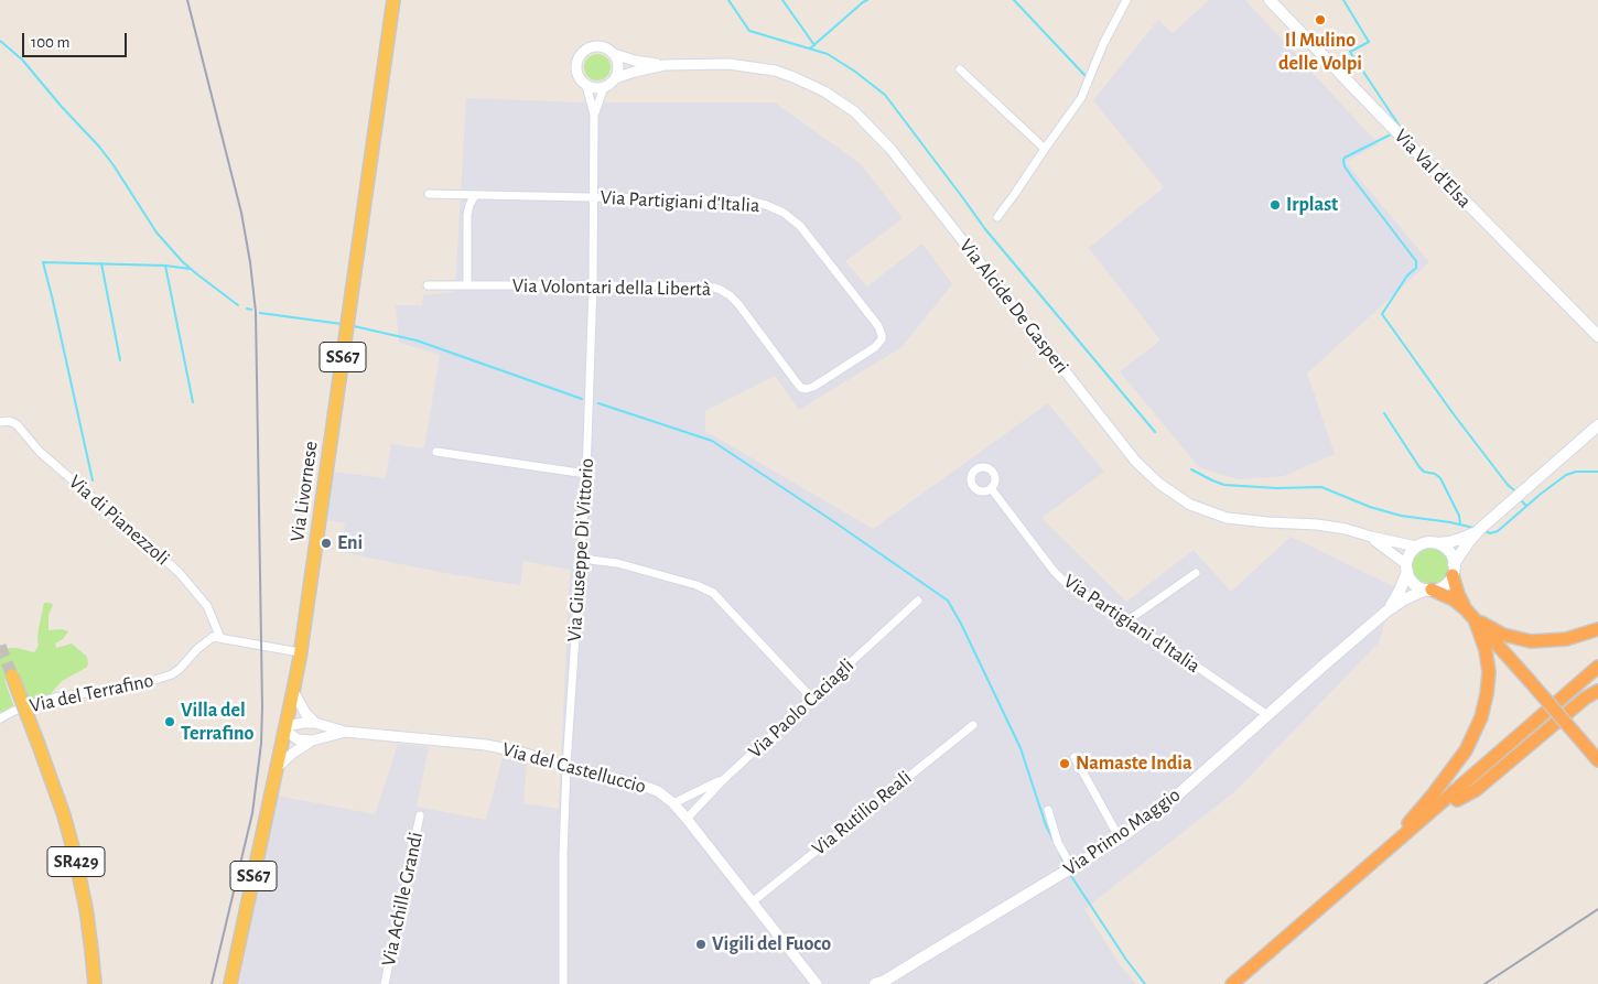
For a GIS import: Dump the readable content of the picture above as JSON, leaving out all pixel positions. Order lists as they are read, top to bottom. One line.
{"streets":{"main road":["Via Val d'Elsa","SS67","Via Livornese","Via Primo Maggio","SR429"],"street":["Via Partigiani d'Italia","Via Volontari della Libertà","Via Alcide De Gasperi","Via di Pianezzoli","Via Giuseppe Di Vittorio","Via del Terrafino","Via Paolo Caciagli","Via del Castelluccio","Via Rutilio Reali","Via Achille Grandi"]},"crossings":[["Via Partigiani d'Italia","Via Volontari della Libertà"],["Via Partigiani d'Italia","Via Giuseppe Di Vittorio"],["Via Partigiani d'Italia","Via Primo Maggio"],["Via Volontari della Libertà","Via Giuseppe Di Vittorio"],["Via Alcide De Gasperi","Via Giuseppe Di Vittorio"],["Via Alcide De Gasperi","Via Primo Maggio"],["Via Livornese","Via del Castelluccio"],["Via di Pianezzoli","Via del Terrafino"],["Via Giuseppe Di Vittorio","Via del Castelluccio"],["Via Paolo Caciagli","Via del Castelluccio"],["Via del Castelluccio","Via Rutilio Reali"]],"places":["Il Mulino delle Volpi","Irplast","Eni","Villa del Terrafino","Namaste India","Vigili del Fuoco"],"scale_bar":"100 m"}
